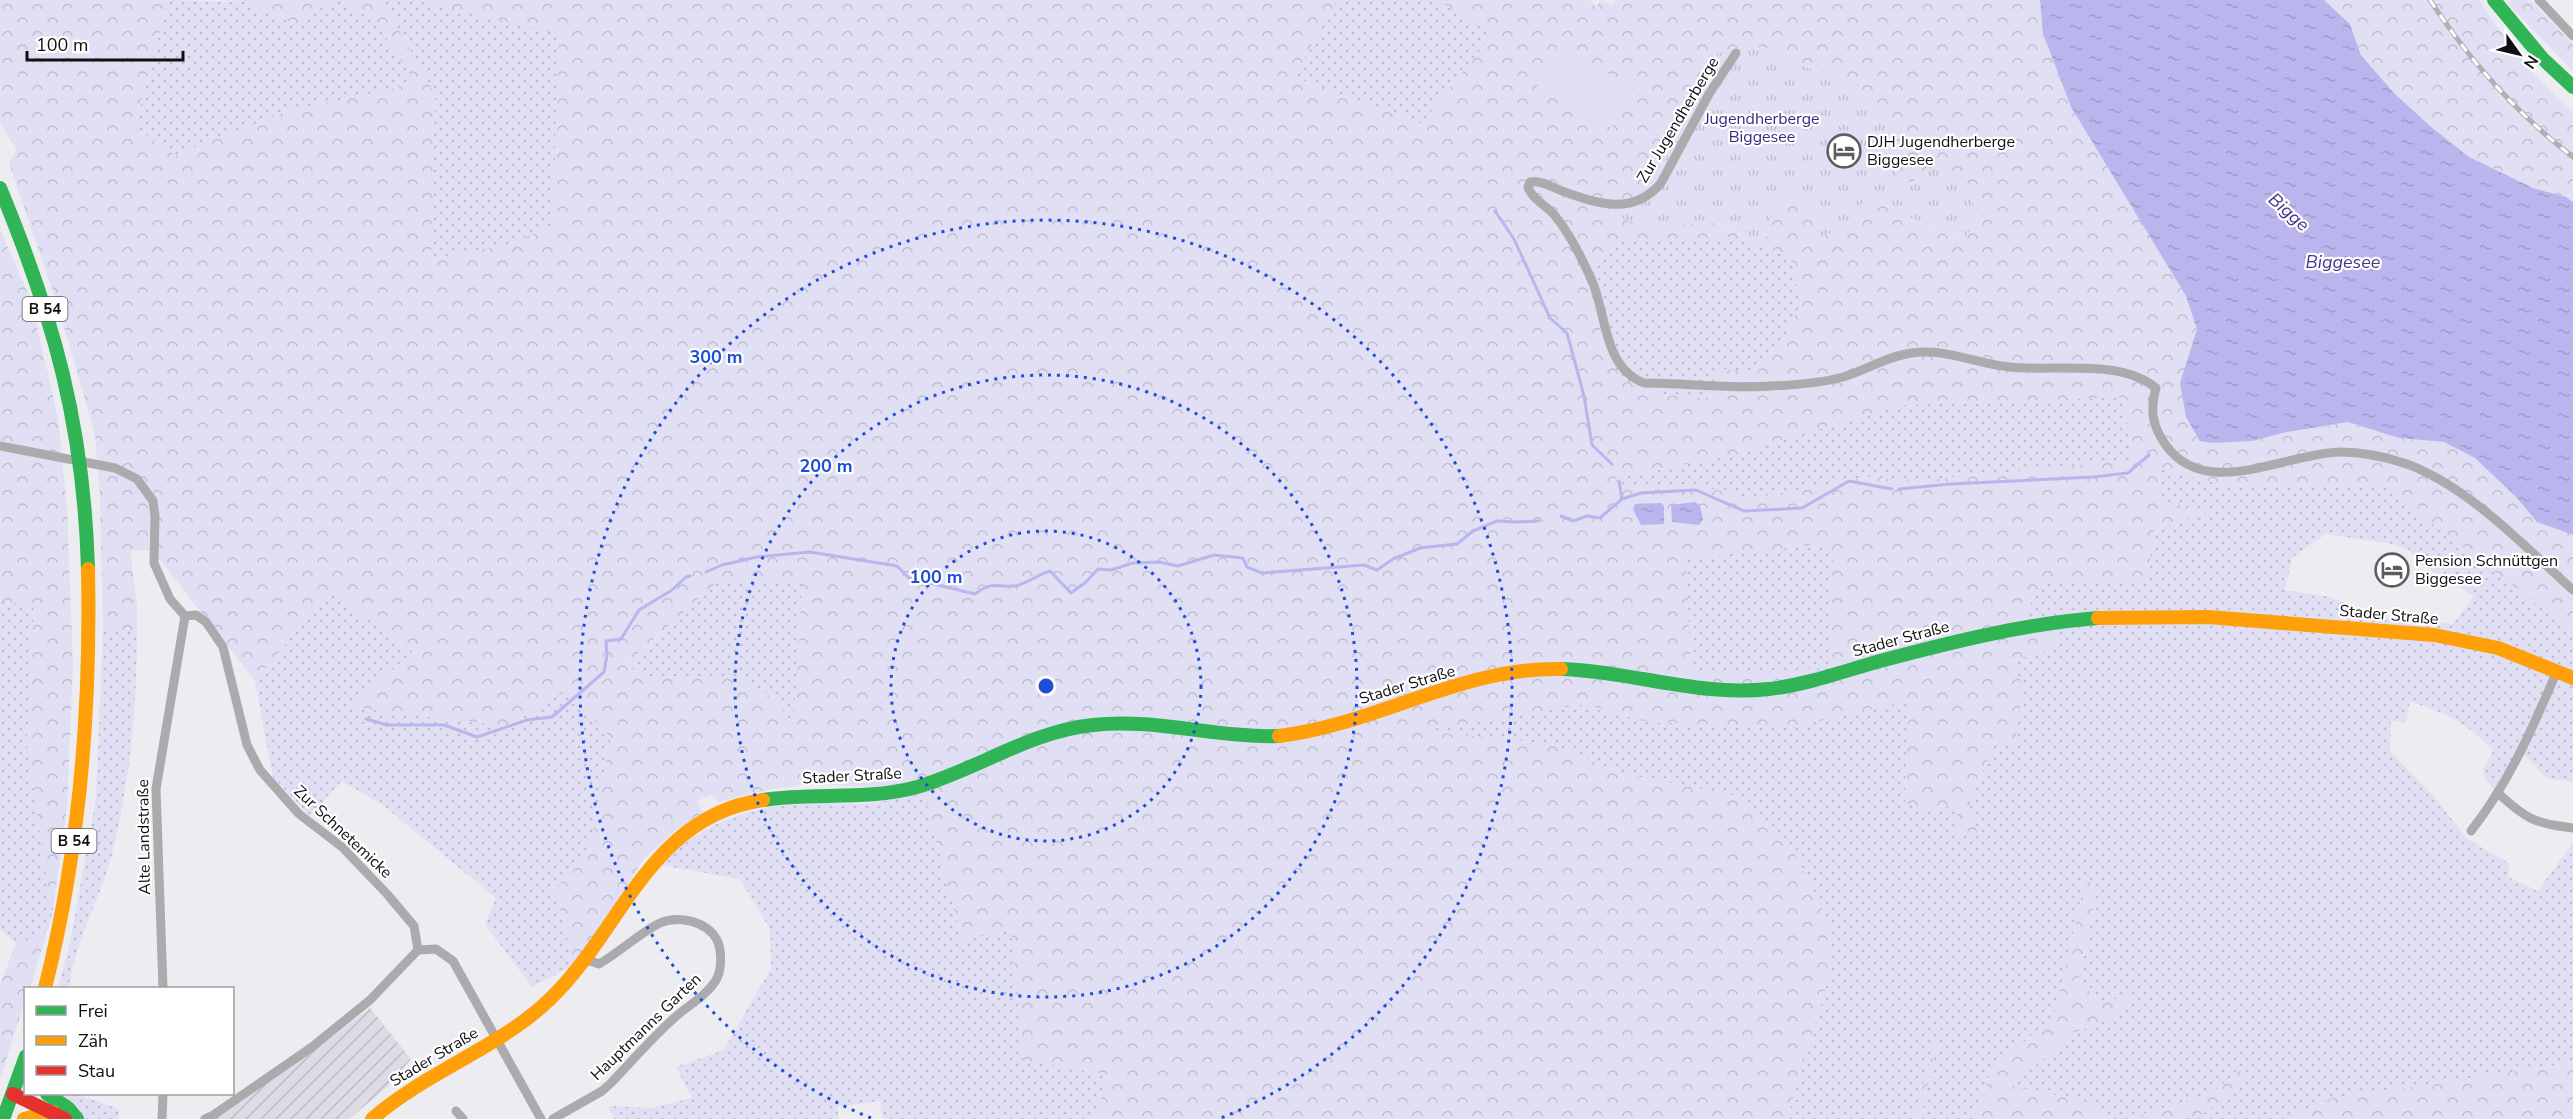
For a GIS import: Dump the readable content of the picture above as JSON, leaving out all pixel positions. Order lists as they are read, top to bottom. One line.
{"streets":{"street":["Zur Jugendherberge","B 54","Stader Straße","Zur Schnetemicke","Alte Landstraße","Hauptmanns Garten"]},"crossings":[["Stader Straße","Hauptmanns Garten"],["Zur Schnetemicke","Alte Landstraße"]],"water":["Bigge","Biggesee"],"parks":["Jugendherberge Biggesee"],"places":{"hotel":["DJH Jugendherberge Biggesee","Pension Schnüttgen Biggesee"]},"legend":["Frei","Zäh","Stau"],"scale_bar":"100 m","north":"bottom right","rings":["300 m","200 m","100 m"]}
